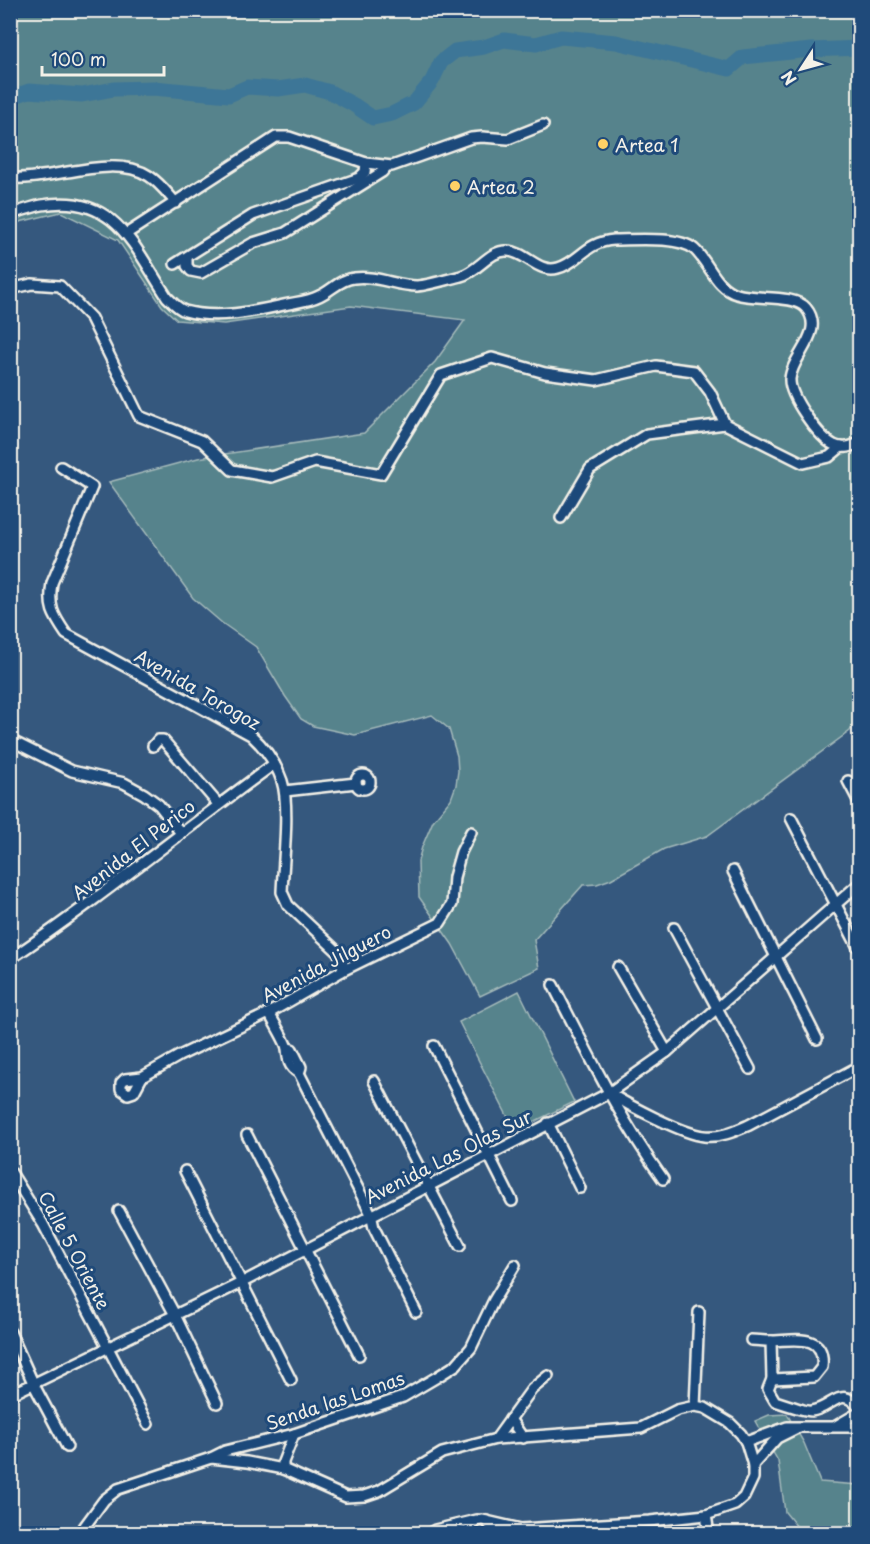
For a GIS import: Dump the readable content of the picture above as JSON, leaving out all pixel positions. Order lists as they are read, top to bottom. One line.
{"streets":{"street":["Avenida Torogoz","Avenida El Perico","Avenida Jilguero","Avenida Las Olas Sur","Calle 5 Oriente","Senda las Lomas"]},"crossings":[["Avenida Torogoz","Avenida El Perico"],["Avenida Torogoz","Avenida Jilguero"],["Avenida Las Olas Sur","Calle 5 Oriente"]],"places":["Artea 1","Artea 2"],"scale_bar":"100 m","north":"bottom left"}
